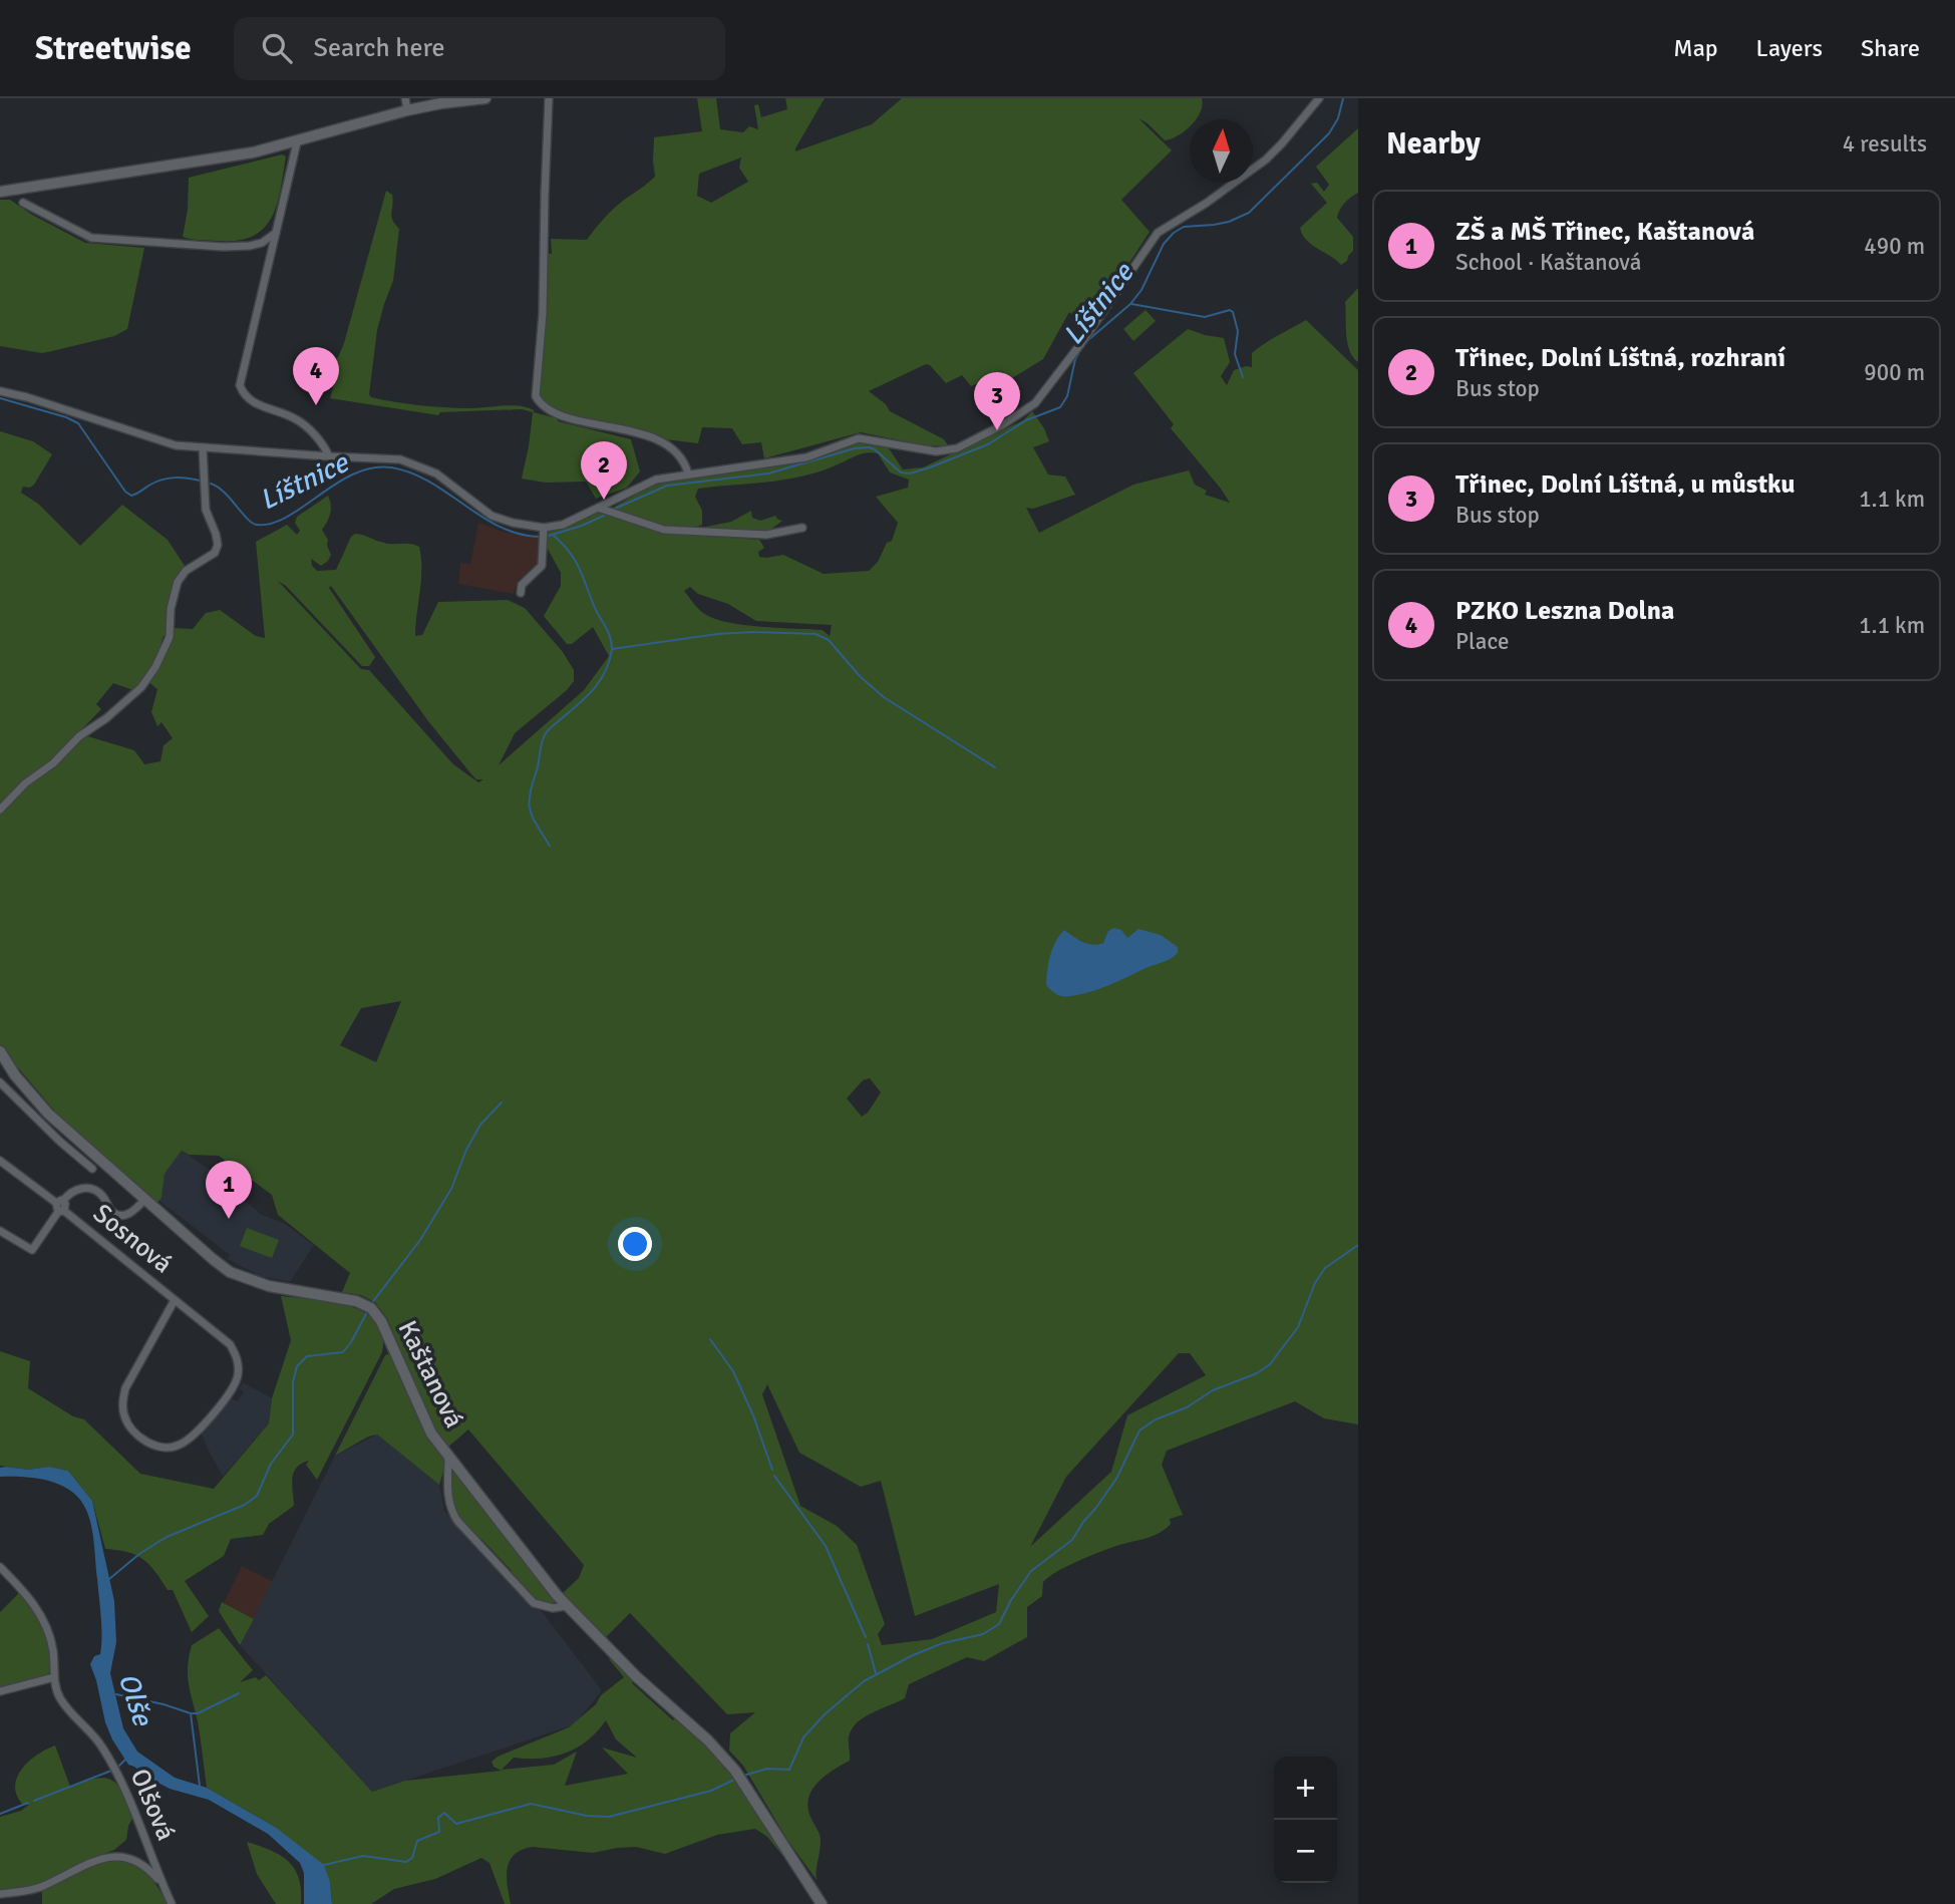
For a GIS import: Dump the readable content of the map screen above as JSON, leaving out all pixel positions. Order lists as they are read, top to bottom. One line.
{"streets":{"street":["Sosnová","Kaštanová","Olšová"]},"water":["Líštnice","Olše"],"north":"top","page":{"header":"Streetwise","search":"Search here","nav":["Map","Layers","Share"],"heading":["Nearby","4 results"],"list":[{"mark":"1","name":"ZŠ a MŠ Třinec, Kaštanová","note":"School · Kaštanová","value":"490 m"},{"mark":"2","name":"Třinec, Dolní Líštná, rozhraní","note":"Bus stop","value":"900 m"},{"mark":"3","name":"Třinec, Dolní Líštná, u můstku","note":"Bus stop","value":"1.1 km"},{"mark":"4","name":"PZKO Leszna Dolna","note":"Place","value":"1.1 km"}],"pins":["4","3","2","1"],"map_buttons":["+","−"]}}
